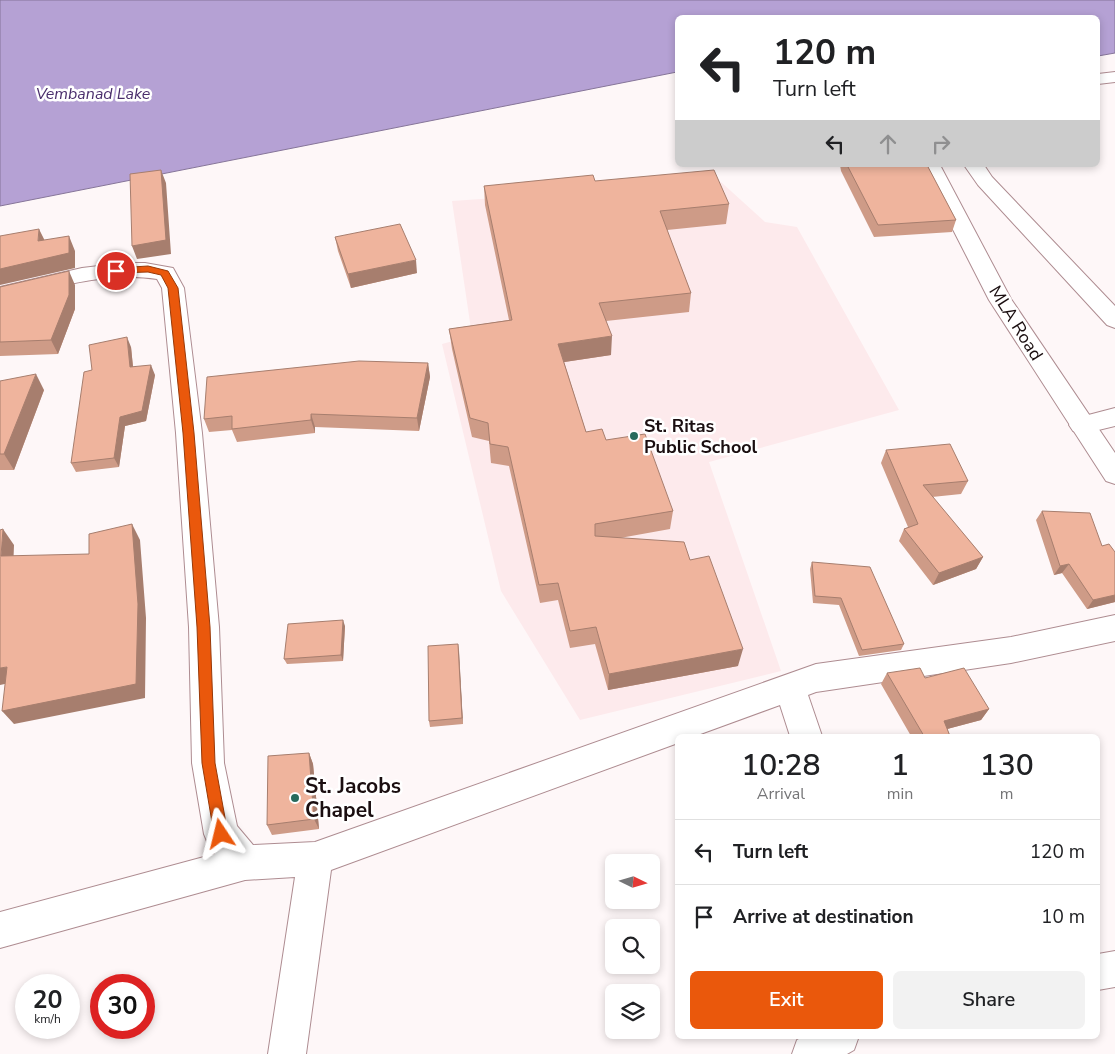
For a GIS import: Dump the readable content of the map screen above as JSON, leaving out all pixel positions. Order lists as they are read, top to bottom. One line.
{"streets":{"street":["MLA Road"]},"water":["Vembanad Lake"],"places":["St. Ritas Public School","St. Jacobs Chapel"],"north":"right","page":{"turn":["120 m","Turn left"],"eta":["10:28","Arrival","1","min","130","m"],"list":[{"name":"Turn left","value":"120 m"},{"name":"Arrive at destination","value":"10 m"}],"buttons":["Exit","Share"],"speed":"20 km/h","limit":"30"}}
